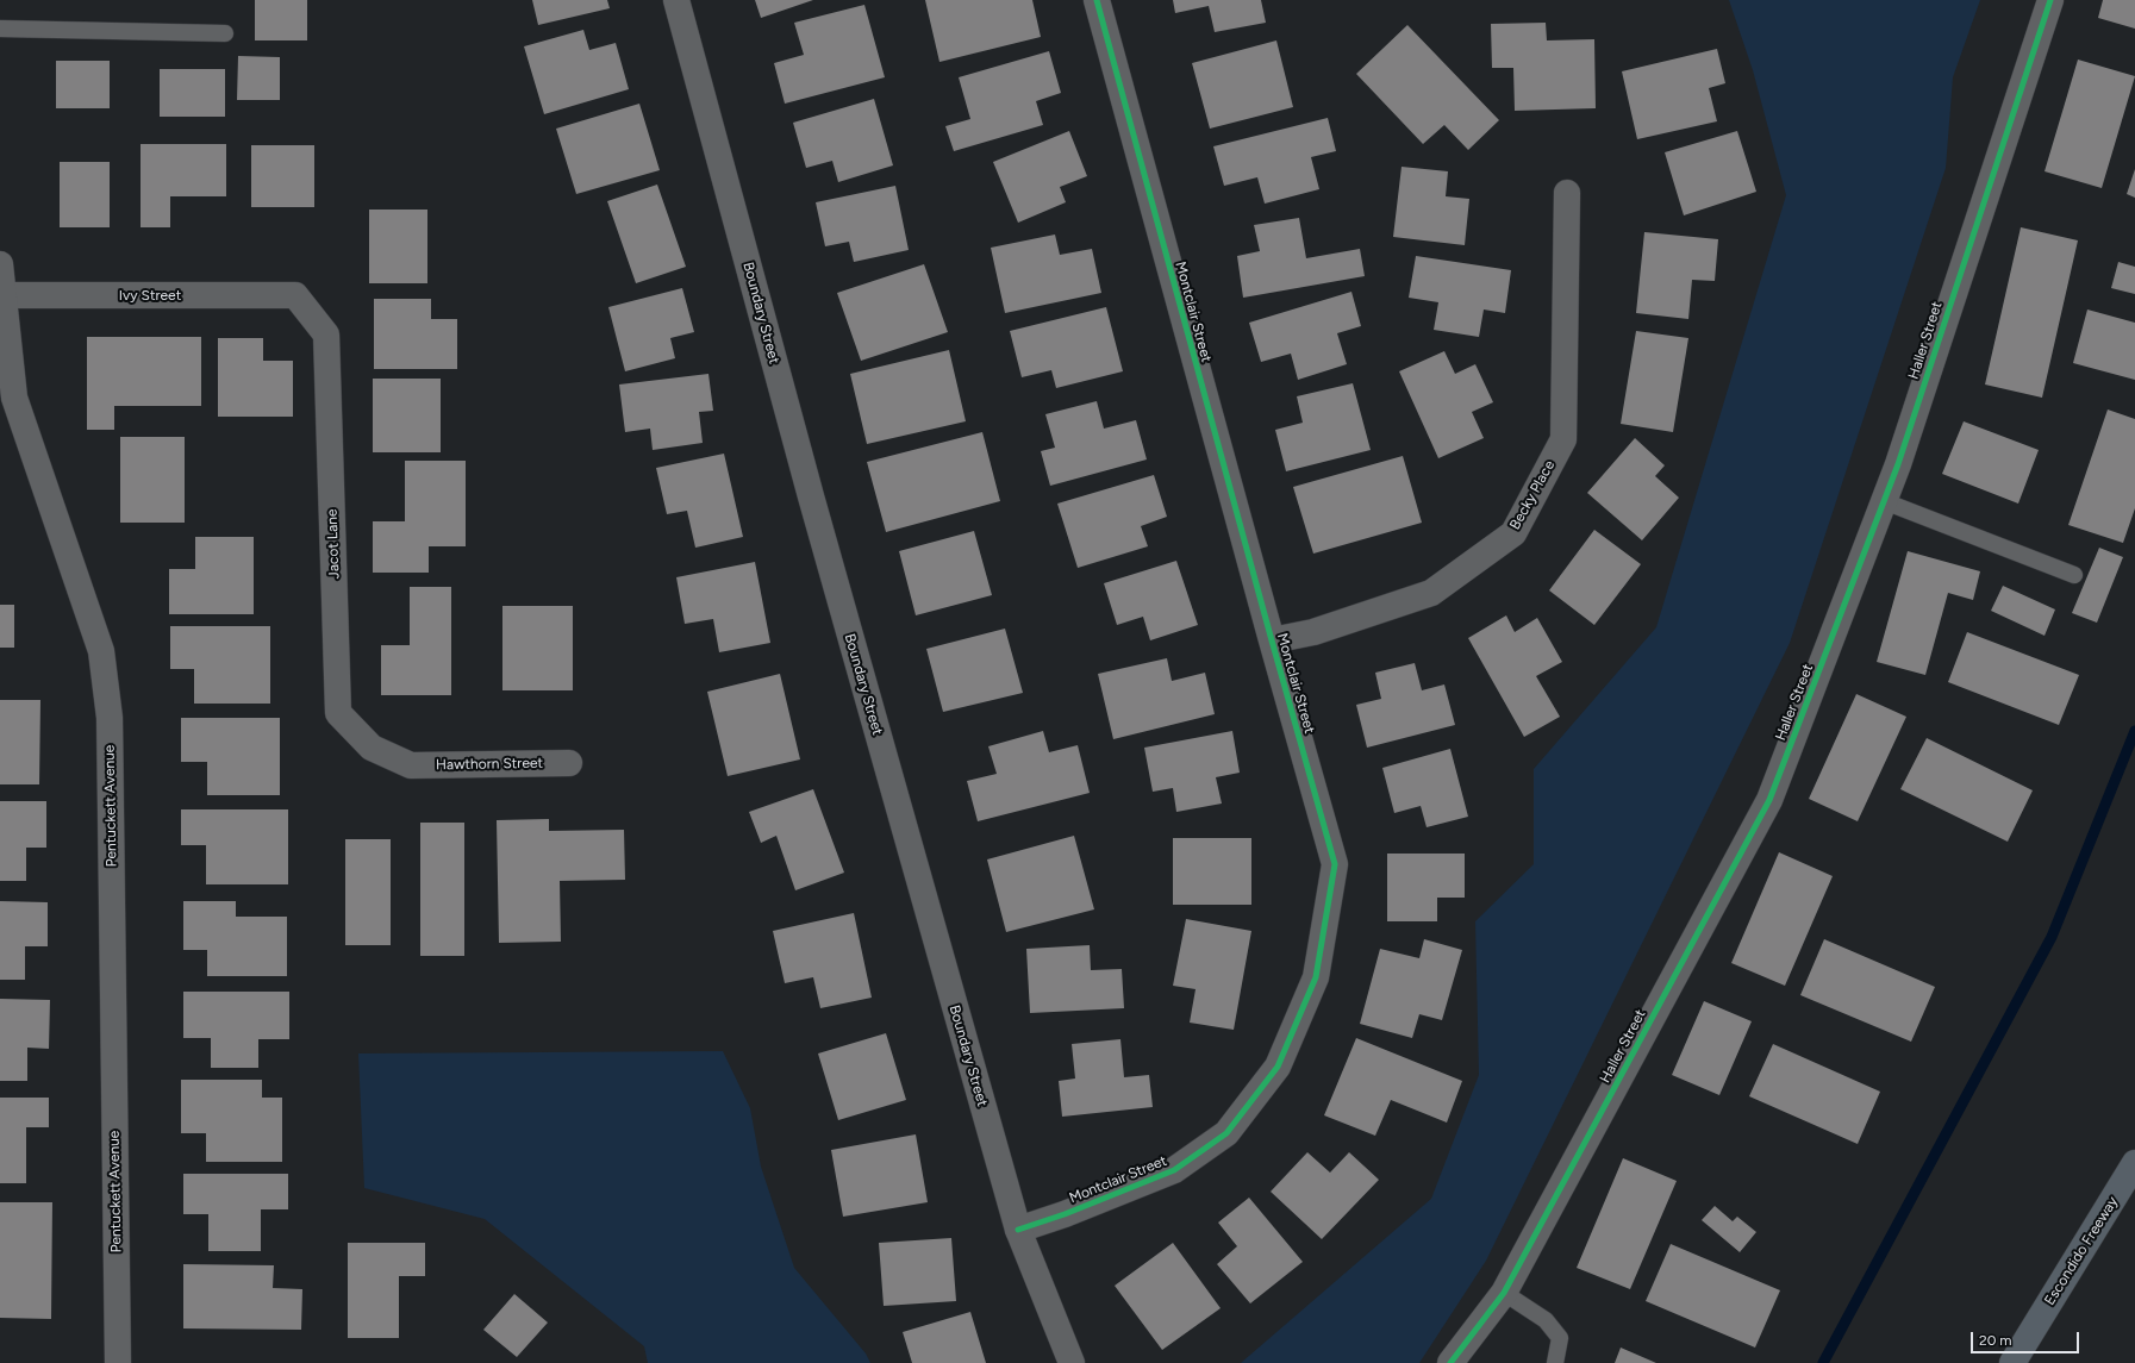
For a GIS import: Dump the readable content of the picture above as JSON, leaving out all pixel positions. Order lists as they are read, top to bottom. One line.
{"streets":{"highway":["Escondido Freeway"],"street":["Ivy Street","Montclair Street","Boundary Street","Haller Street","Becky Place","Jacot Lane","Hawthorn Street","Pentuckett Avenue"]},"crossings":[["Ivy Street","Jacot Lane"],["Ivy Street","Pentuckett Avenue"],["Montclair Street","Boundary Street"],["Montclair Street","Becky Place"],["Jacot Lane","Hawthorn Street"]],"scale_bar":"20 m"}
